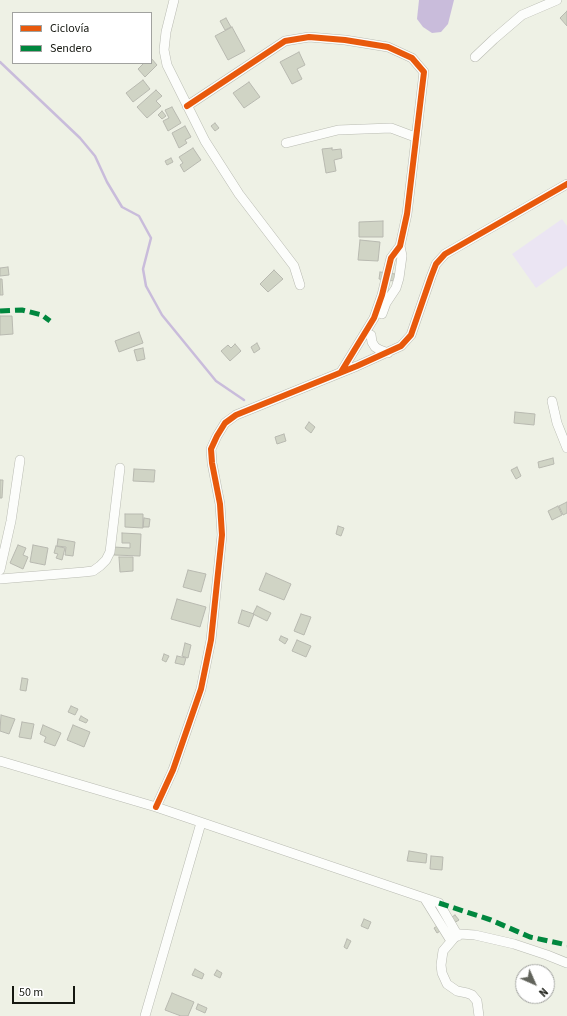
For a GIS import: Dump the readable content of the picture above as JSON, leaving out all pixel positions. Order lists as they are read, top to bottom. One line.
{"legend":["Ciclovía","Sendero"],"scale_bar":"50 m","north":"bottom right"}
